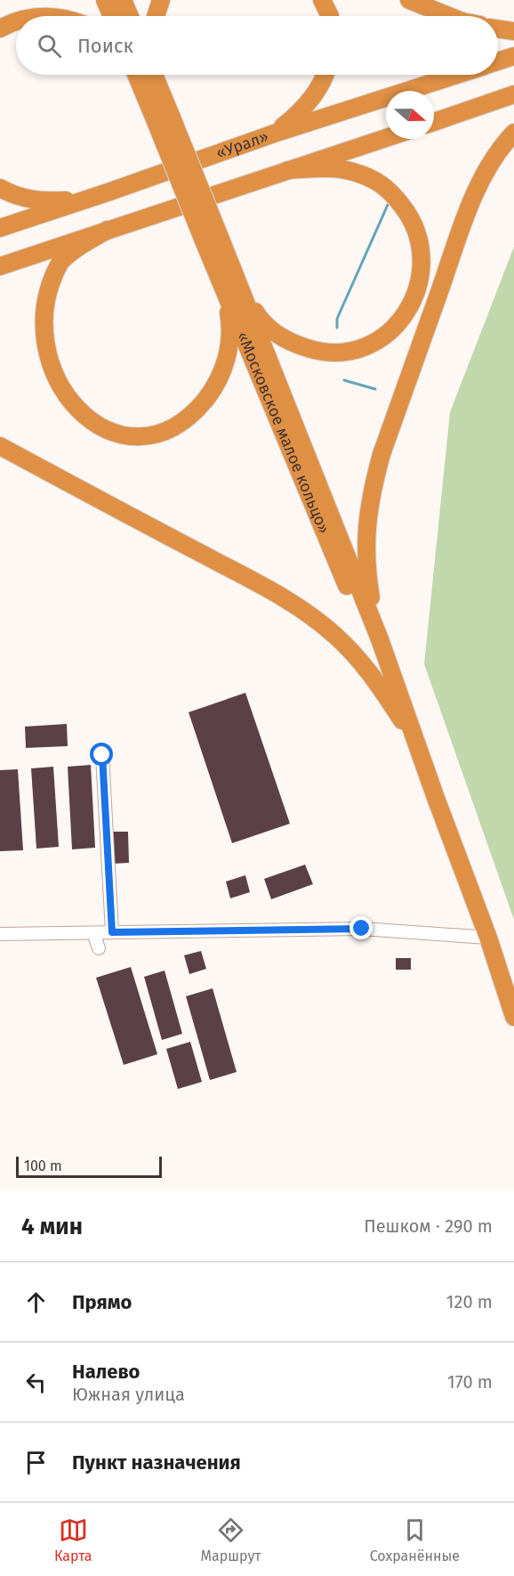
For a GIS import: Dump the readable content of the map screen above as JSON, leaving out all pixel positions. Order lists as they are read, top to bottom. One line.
{"streets":{"highway":["«Урал»","«Московское малое кольцо»"]},"scale_bar":"100 m","north":"right","page":{"search":"Поиск","scale":"100 m","heading":["4 мин","Пешком · 290 m"],"list":[["Прямо","120 m"],["Налево","Южная улица","170 m"],"Пункт назначения"],"nav":["Карта","Маршрут","Сохранённые"]}}
